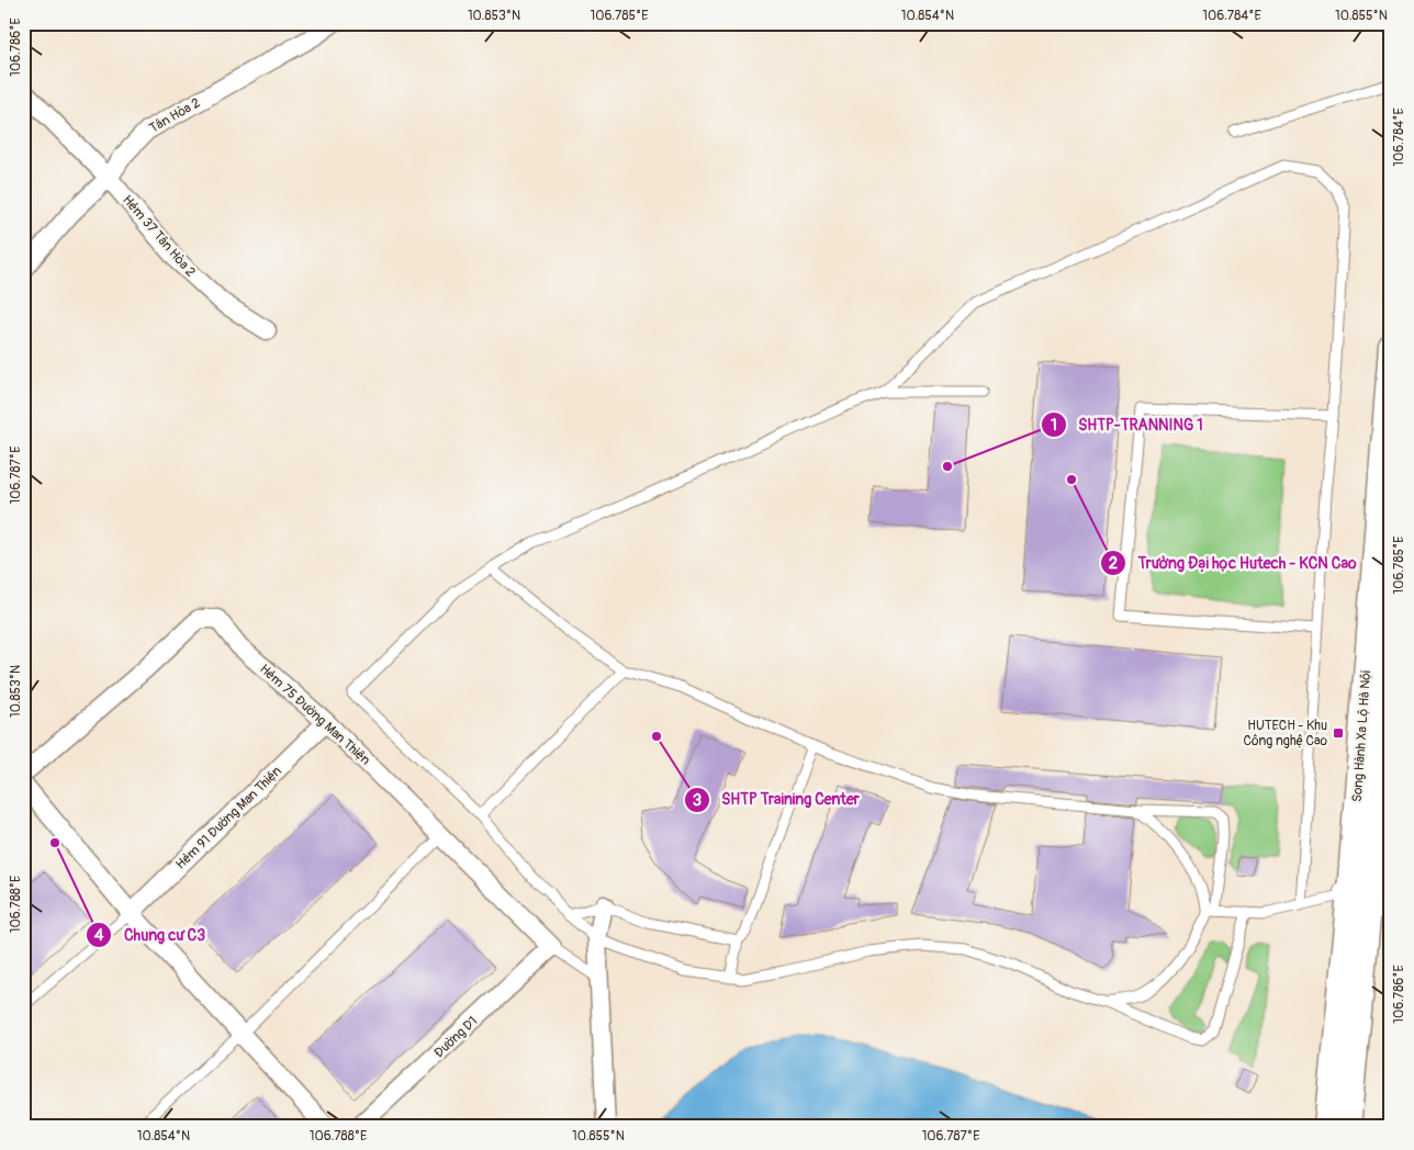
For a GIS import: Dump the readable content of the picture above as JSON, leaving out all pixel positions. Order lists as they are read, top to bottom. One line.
{"streets":{"main road":["Song Hành Xa Lộ Hà Nội"],"street":["Tân Hòa 2","Hẻm 37 Tân Hòa 2","Hẻm 75 Đường Man Thiện","Hẻm 91 Đường Man Thiện","Đường D1"]},"crossings":[["Tân Hòa 2","Hẻm 37 Tân Hòa 2"],["Hẻm 75 Đường Man Thiện","Hẻm 91 Đường Man Thiện"],["Hẻm 75 Đường Man Thiện","Đường D1"]],"places":{"other":["SHTP-TRANNING 1","Trường Đại học Hutech - KCN Cao","SHTP Training Center","Chung cư C3"],"transit":["HUTECH - Khu Công nghệ Cao"]},"coordinates":["10.853°N","106.785°E","10.854°N","106.784°E","10.855°N","106.786°E","106.787°E","106.788°E"]}
